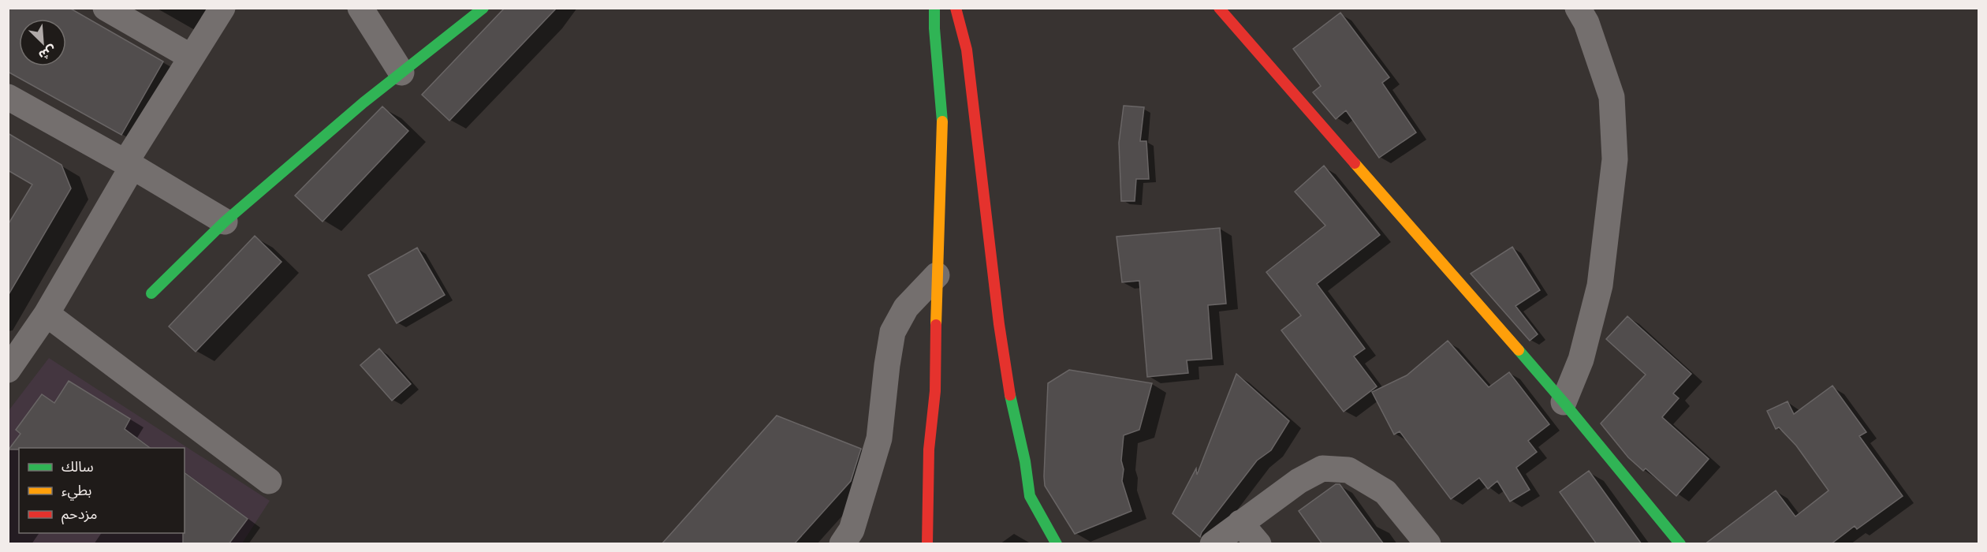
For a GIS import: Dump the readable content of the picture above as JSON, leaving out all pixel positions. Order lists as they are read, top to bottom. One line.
{"legend":["سالك","بطيء","مزدحم"],"north":"bottom right"}
